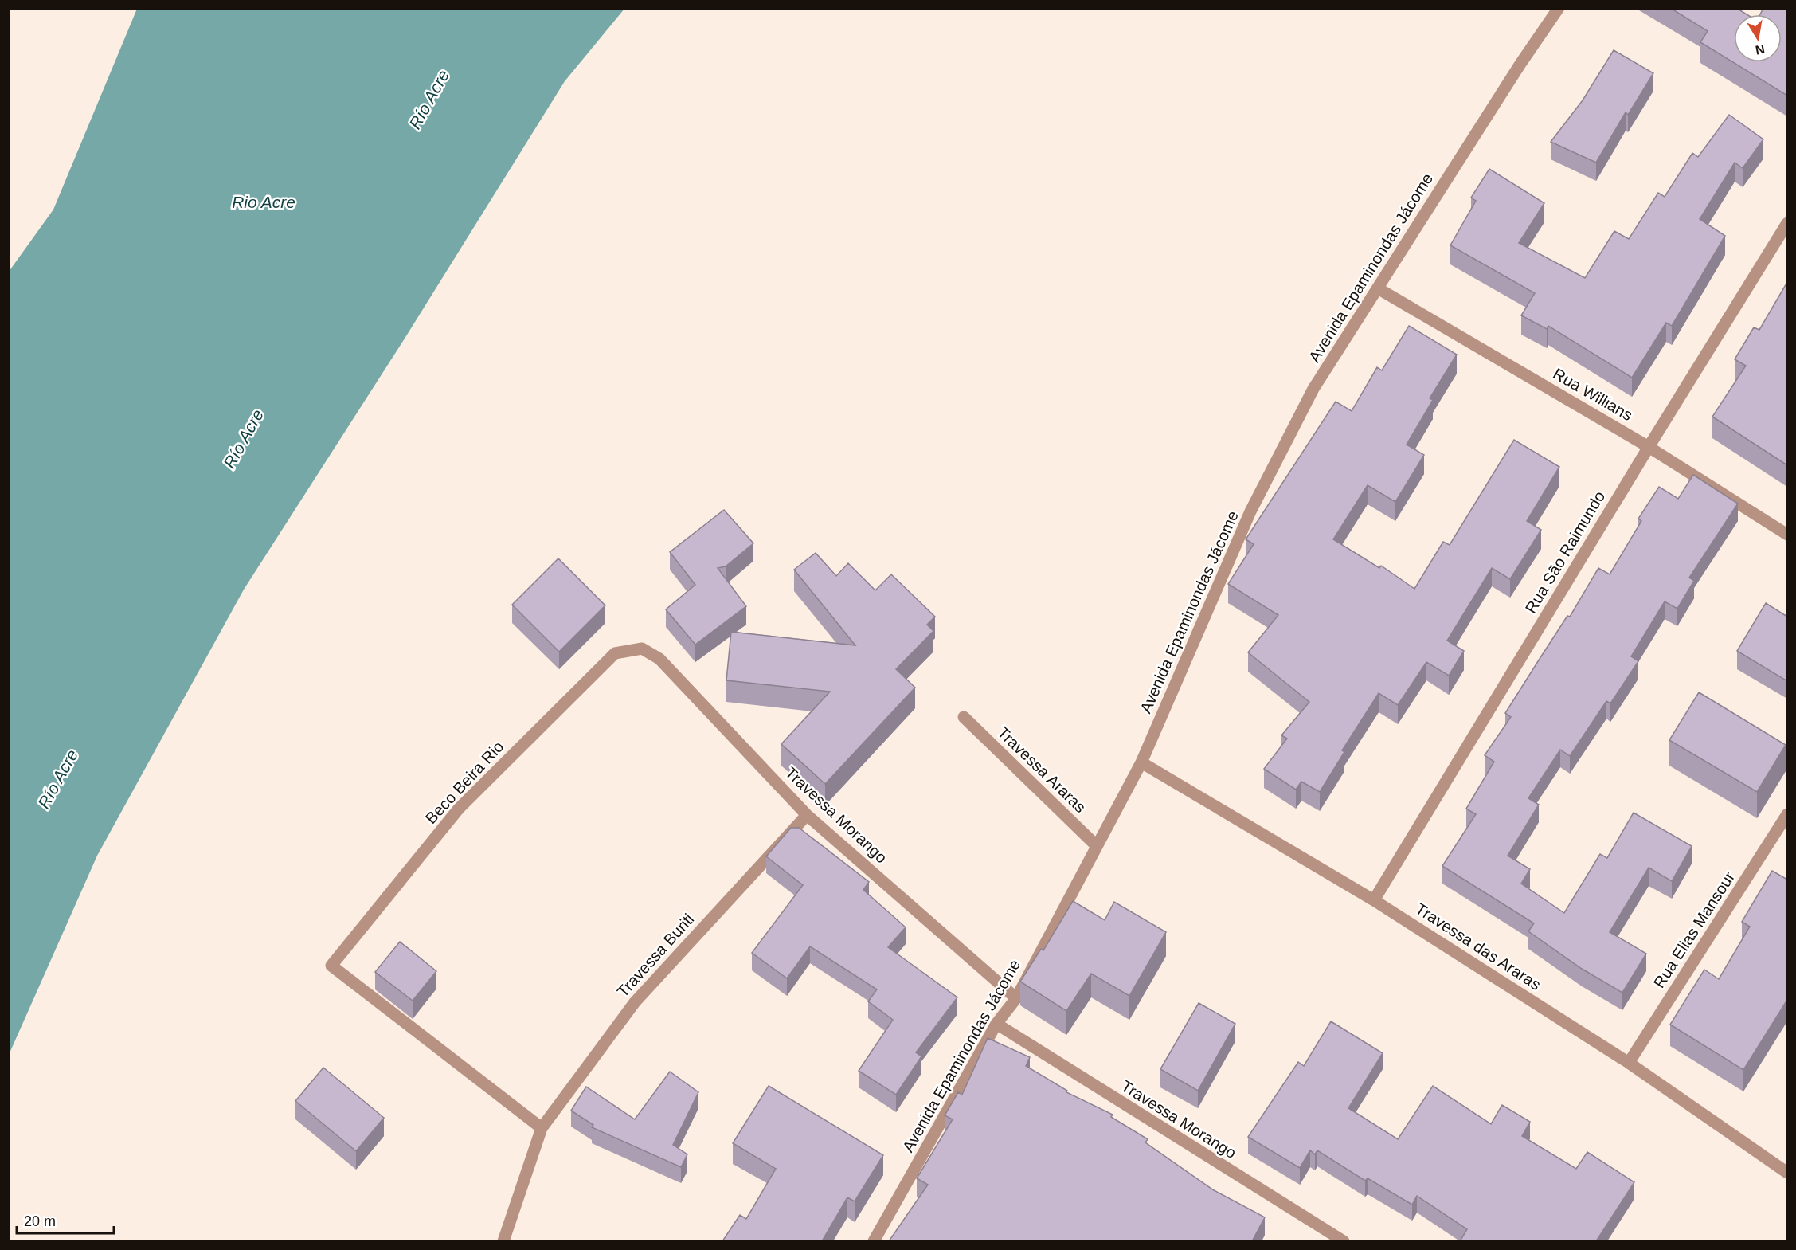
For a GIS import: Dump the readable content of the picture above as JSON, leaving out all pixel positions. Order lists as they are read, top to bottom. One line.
{"streets":{"street":["Avenida Epaminondas Jácome","Rua Willians","Rua São Raimundo","Travessa Araras","Beco Beira Rio","Travessa Morango","Rua Elias Mansour","Travessa das Araras","Travessa Buriti"]},"crossings":[["Avenida Epaminondas Jácome","Rua Willians"],["Avenida Epaminondas Jácome","Travessa Araras"],["Avenida Epaminondas Jácome","Travessa Morango"],["Avenida Epaminondas Jácome","Travessa das Araras"],["Rua Willians","Rua São Raimundo"],["Rua São Raimundo","Travessa das Araras"],["Beco Beira Rio","Travessa Morango"],["Beco Beira Rio","Travessa Buriti"],["Travessa Morango","Travessa Buriti"],["Rua Elias Mansour","Travessa das Araras"]],"water":["Río Acre","Rio Acre"],"scale_bar":"20 m","north":"bottom"}
